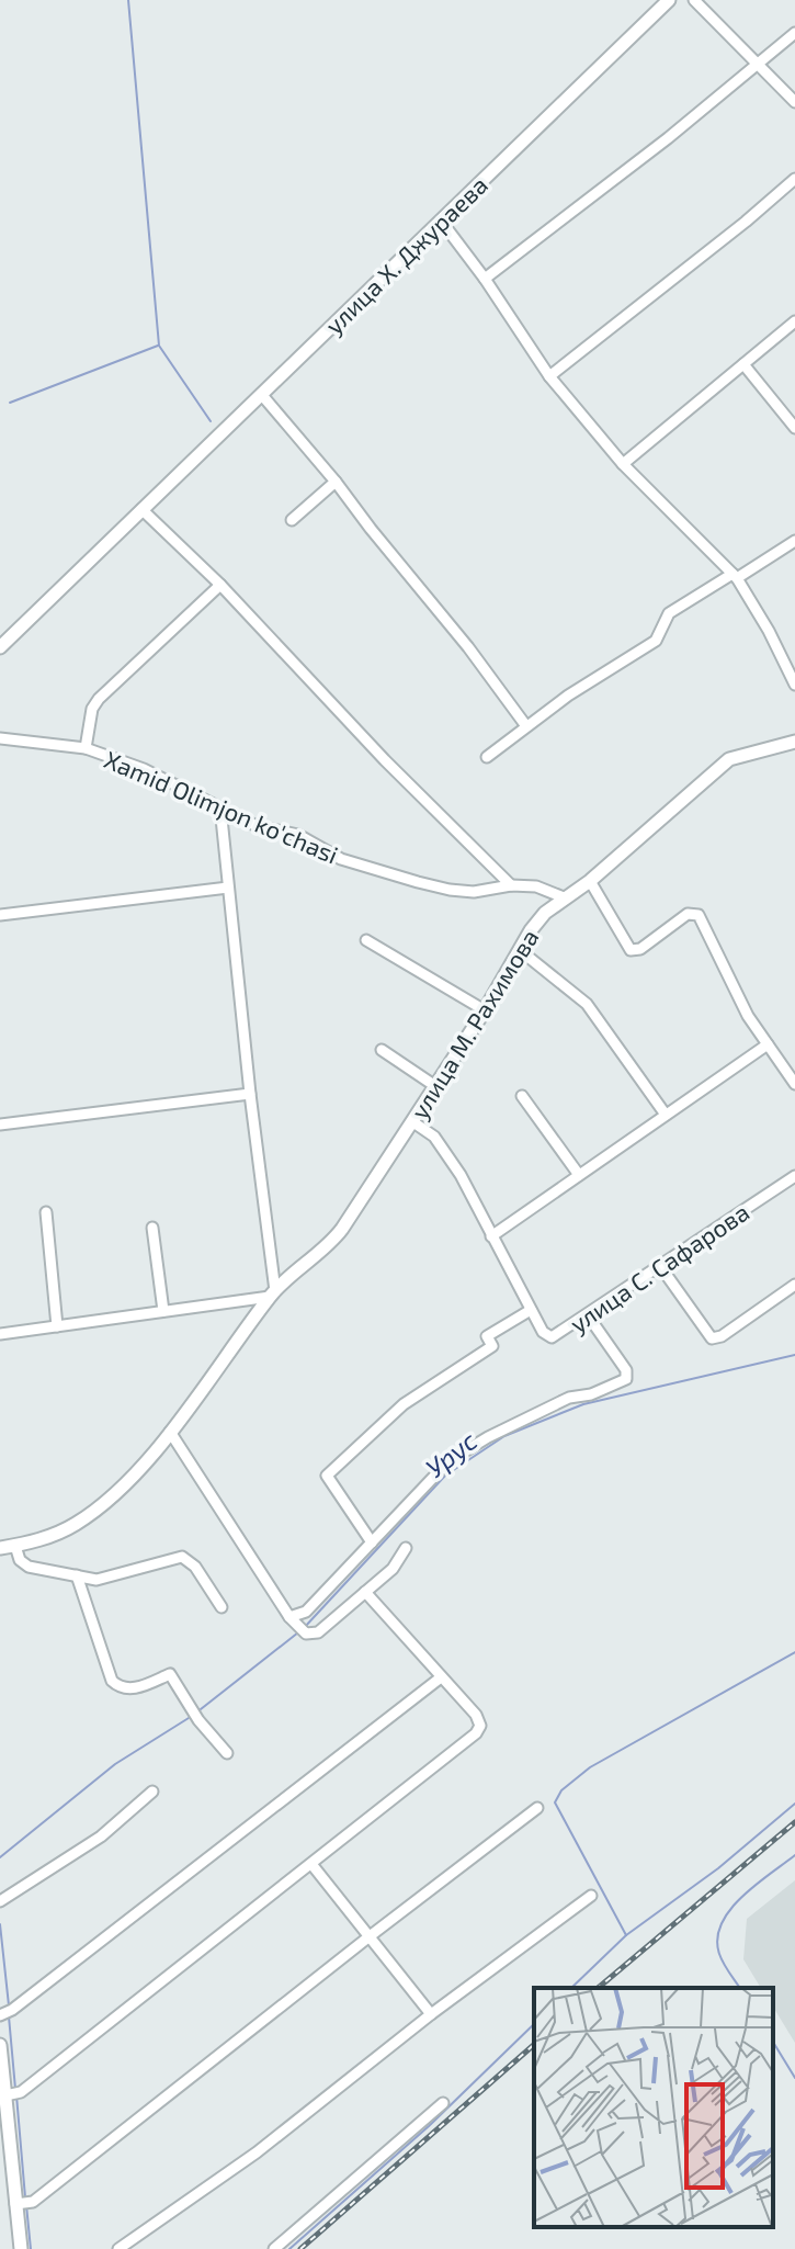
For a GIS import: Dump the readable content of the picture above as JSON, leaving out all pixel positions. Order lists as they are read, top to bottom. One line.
{"streets":{"street":["улица Х. Джураева","Xamid Olimjon ko'chasi","улица М. Рахимова","улица С. Сафарова"]},"crossings":[["Xamid Olimjon ko'chasi","улица М. Рахимова"],["улица М. Рахимова","улица С. Сафарова"]],"water":["Урус"]}
